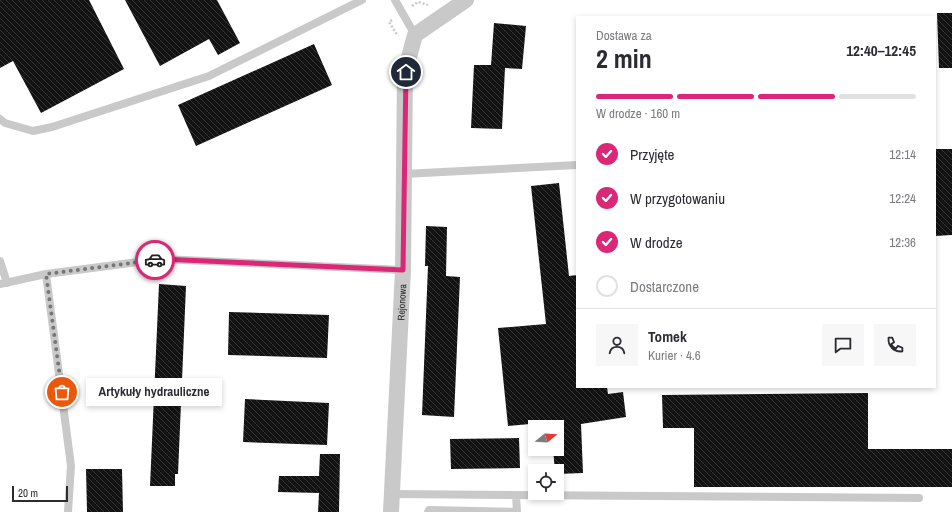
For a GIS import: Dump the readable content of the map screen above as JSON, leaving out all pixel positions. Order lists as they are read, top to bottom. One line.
{"streets":{"street":["Rejonowa"]},"places":["Artykuły hydrauliczne"],"scale_bar":"20 m","north":"right","page":{"heading":["2 min","Dostawa za","12:40–12:45"],"panel":["Tomek","Kurier · 4.6"],"bar":"W drodze · 160 m","list":[["Przyjęte","12:14"],["W przygotowaniu","12:24"],["W drodze","12:36"],"Dostarczone"],"bubble":"Artykuły hydrauliczne","scale":"20 m"}}
